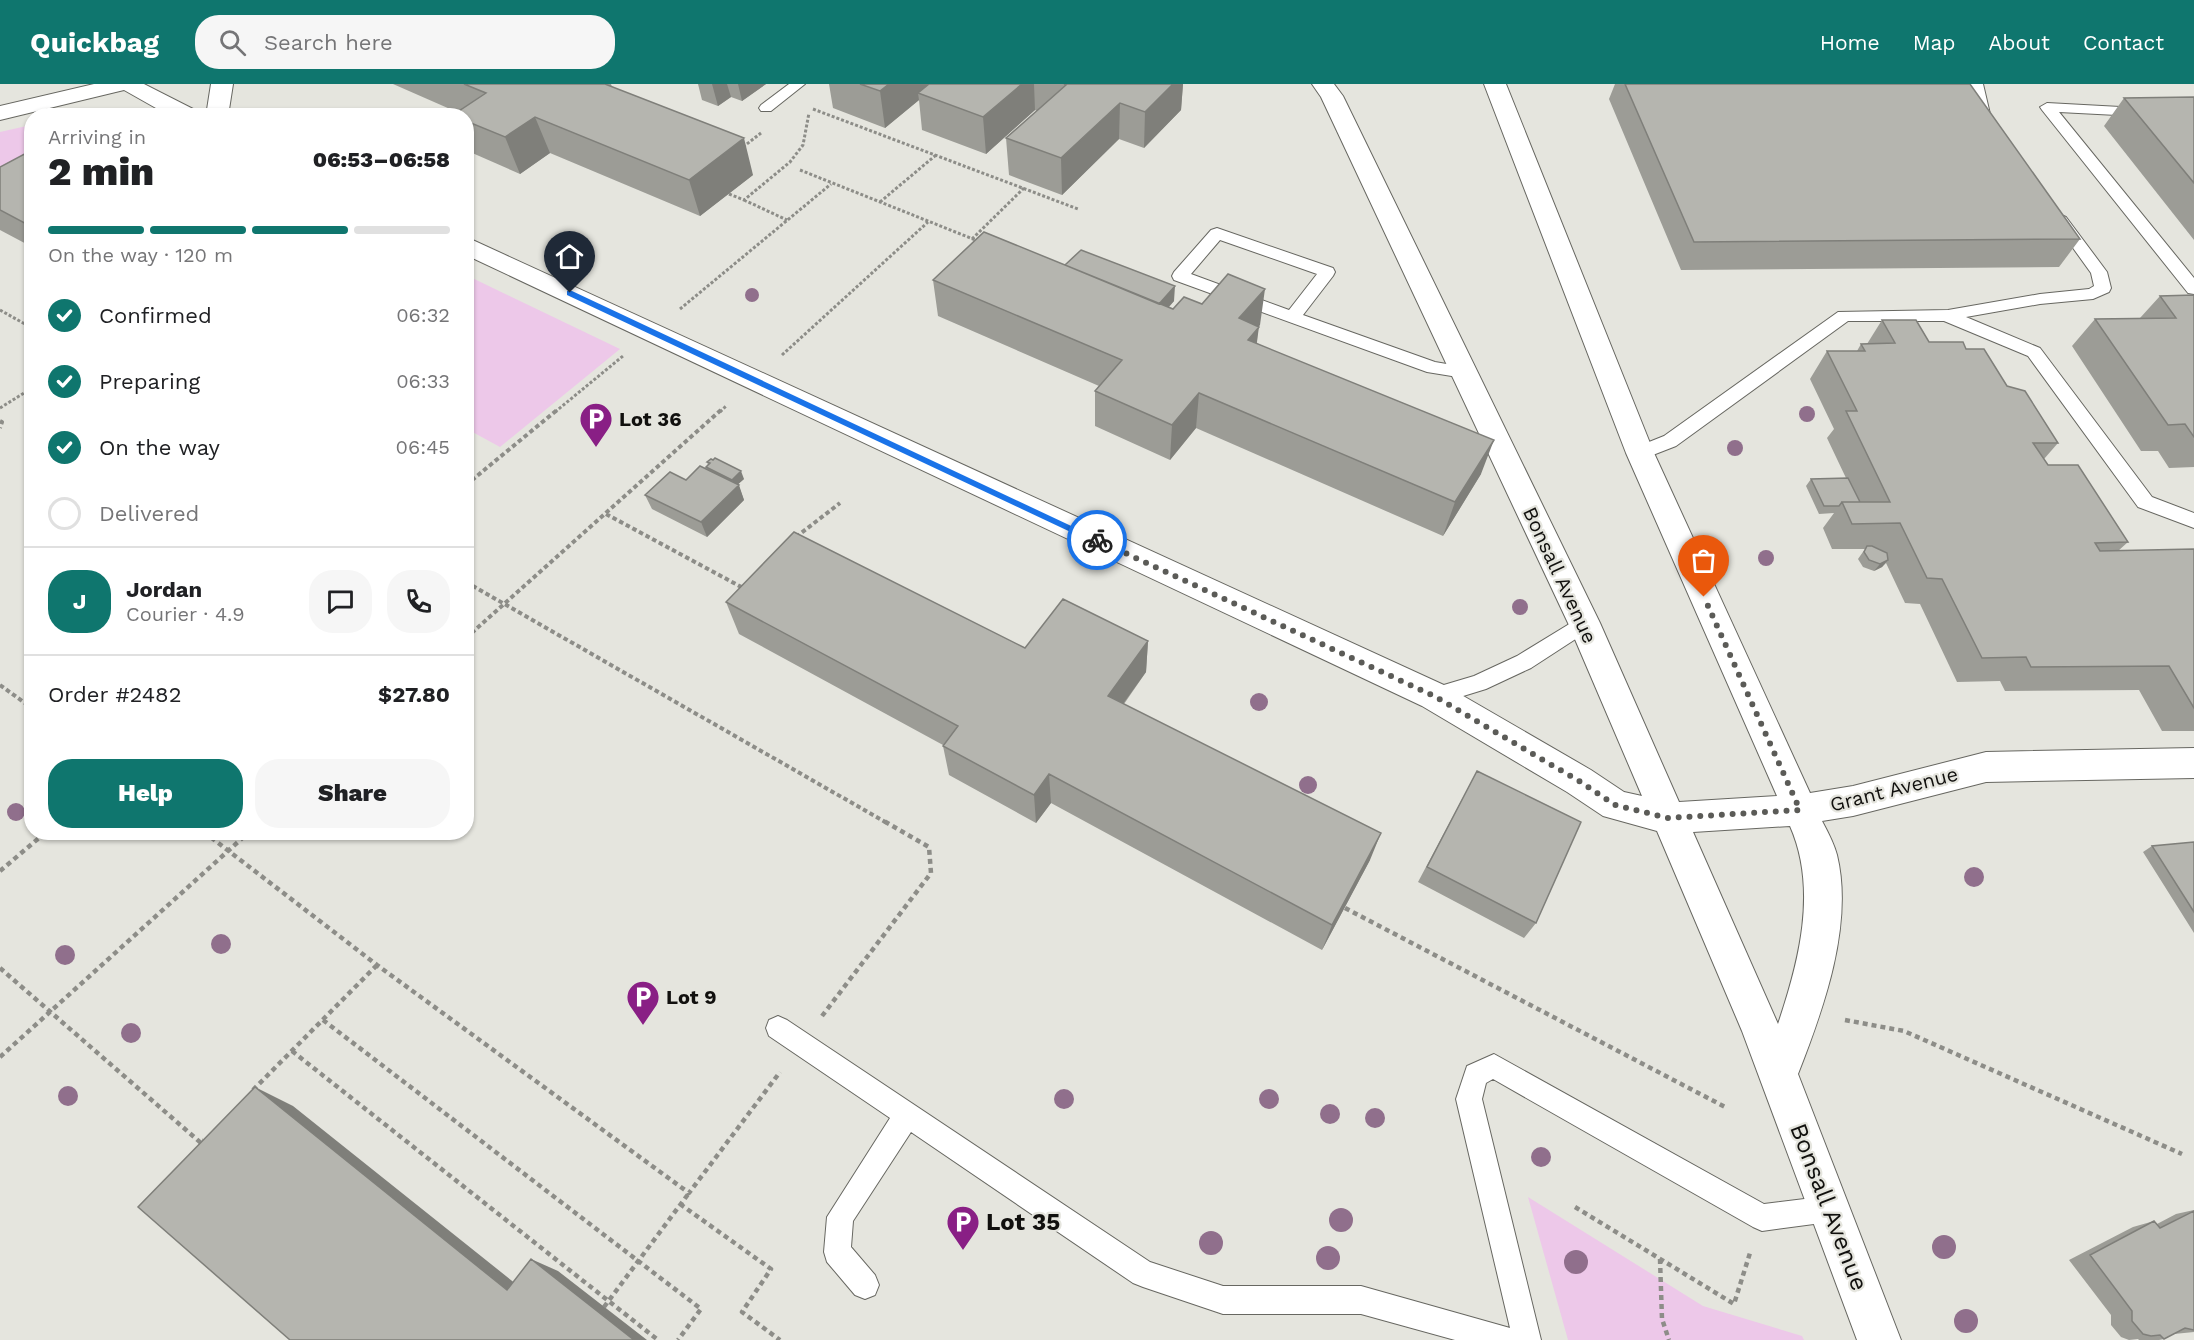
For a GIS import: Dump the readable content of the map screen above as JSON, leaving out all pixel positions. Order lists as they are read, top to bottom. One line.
{"streets":{"street":["Bonsall Avenue","Grant Avenue"]},"crossings":[["Bonsall Avenue","Grant Avenue"]],"places":{"parking":["Lot 36","Lot 9","Lot 35"]},"page":{"header":"Quickbag","search":"Search here","nav":["Home","Map","About","Contact"],"heading":["2 min","Arriving in","06:53–06:58"],"panel":["Jordan","Courier · 4.9","Order #2482","$27.80"],"bar":"On the way · 120 m","list":[["Confirmed","06:32"],["Preparing","06:33"],["On the way","06:45"],"Delivered"],"round":"J","buttons":["Help","Share"]}}
